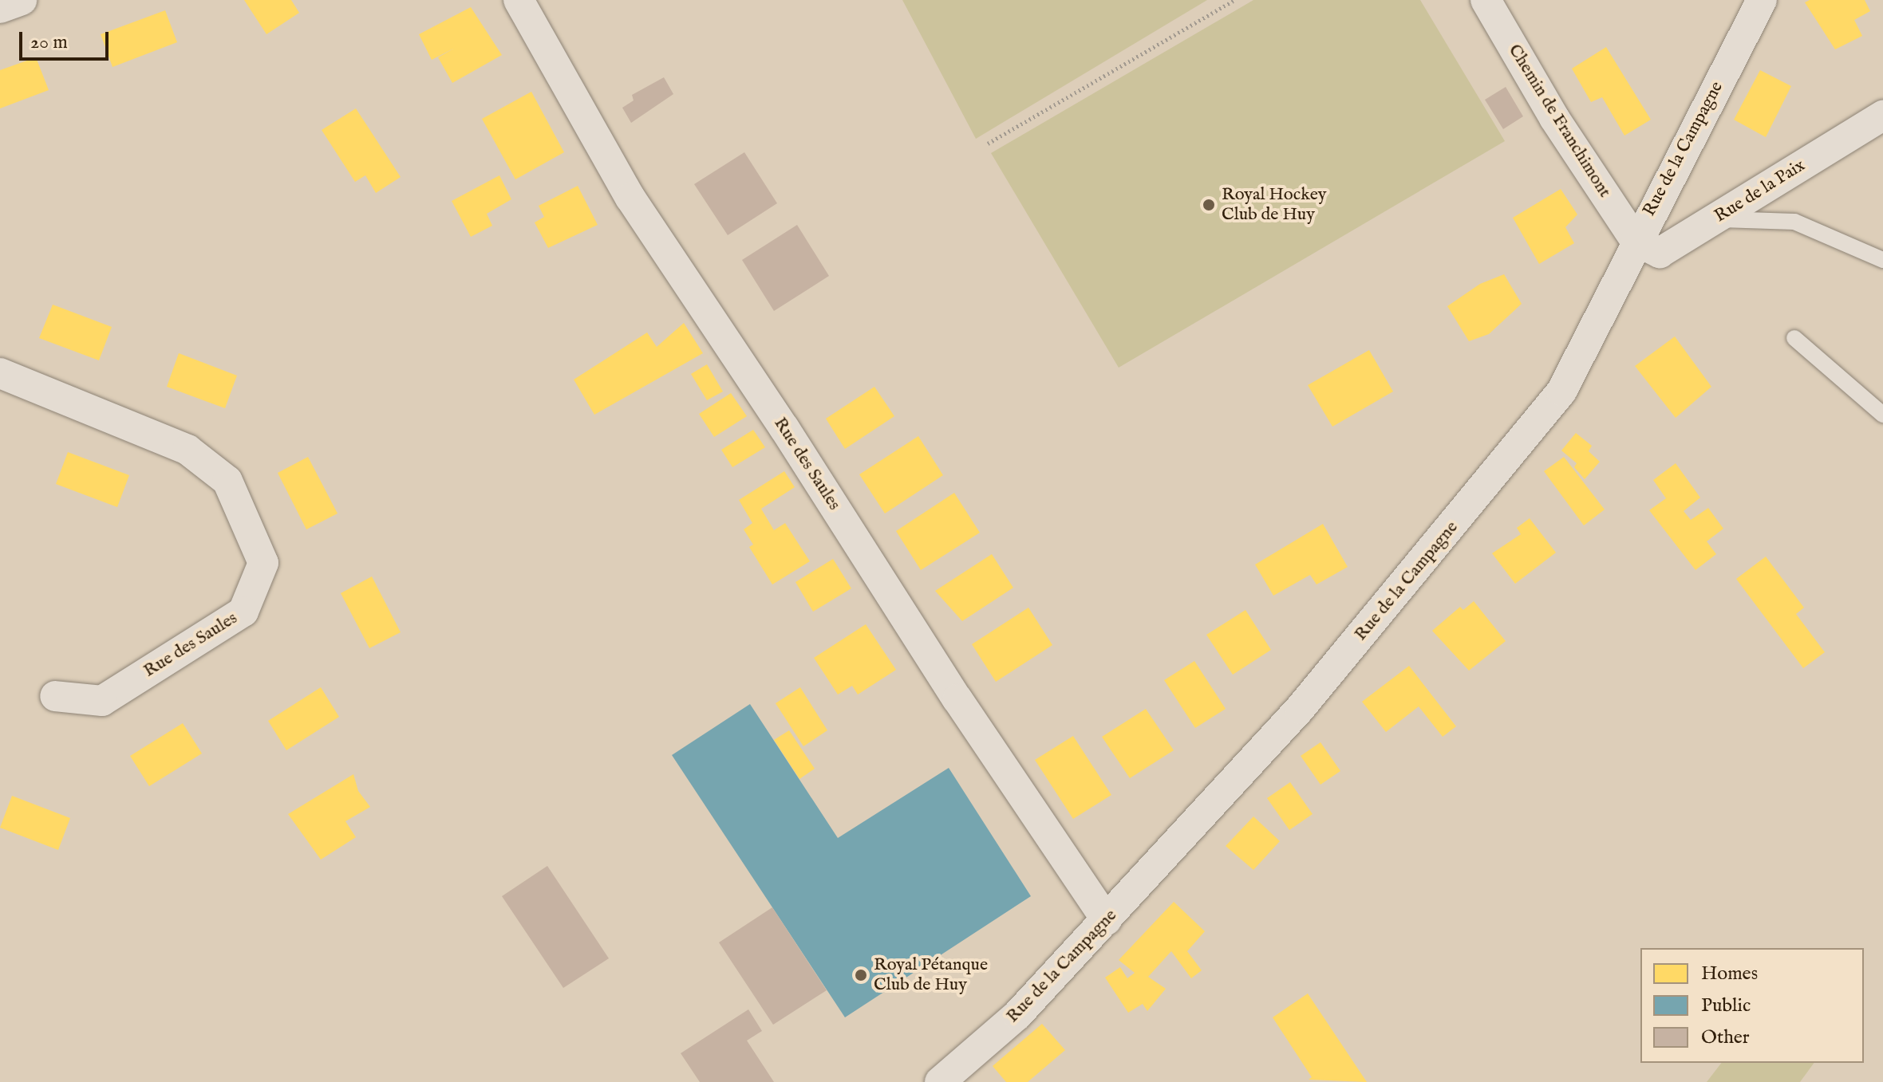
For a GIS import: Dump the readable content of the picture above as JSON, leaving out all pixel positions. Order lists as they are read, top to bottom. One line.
{"streets":{"street":["Chemin de Franchimont","Rue de la Campagne","Rue de la Paix","Rue des Saules"]},"crossings":[["Chemin de Franchimont","Rue de la Campagne"],["Chemin de Franchimont","Rue de la Paix"],["Rue de la Campagne","Rue de la Paix"],["Rue de la Campagne","Rue des Saules"]],"places":["Royal Hockey Club de Huy","Royal Pétanque Club de Huy"],"legend":["Homes","Public","Other"],"scale_bar":"20 m"}
